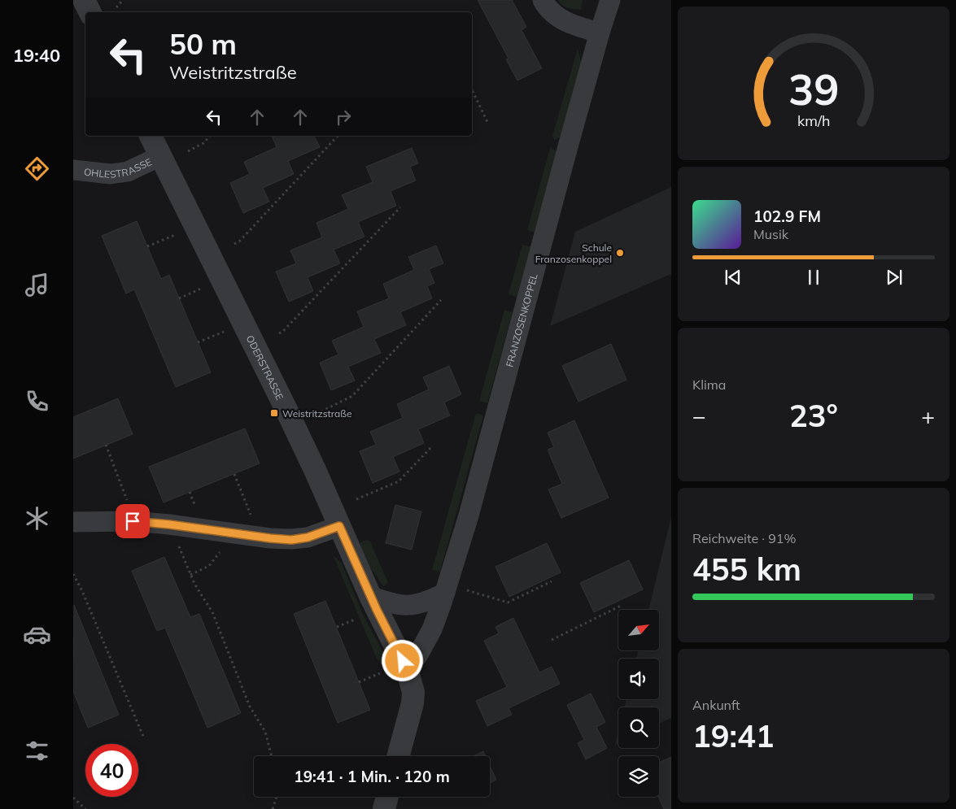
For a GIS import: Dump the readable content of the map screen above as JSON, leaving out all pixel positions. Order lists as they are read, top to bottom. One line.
{"streets":{"street":["OHLESTRASSE","FRANZOSENKOPPEL","ODERSTRASSE"]},"crossings":[["OHLESTRASSE","ODERSTRASSE"],["FRANZOSENKOPPEL","ODERSTRASSE"]],"places":{"other":["Schule Franzosenkoppel"],"transit":["Weistritzstraße"]},"north":"top right","page":{"tabs":"19:40","turn":["50 m","Weistritzstraße"],"song":["102.9 FM","Musik"],"tile":["Klima",["Reichweite · 91%","455 km"],["Ankunft","19:41"]],"heat":["−","23°","+"],"limit":"40","trip":"19:41 · 1 Min. · 120 m","gauge":["39","km/h"]}}
